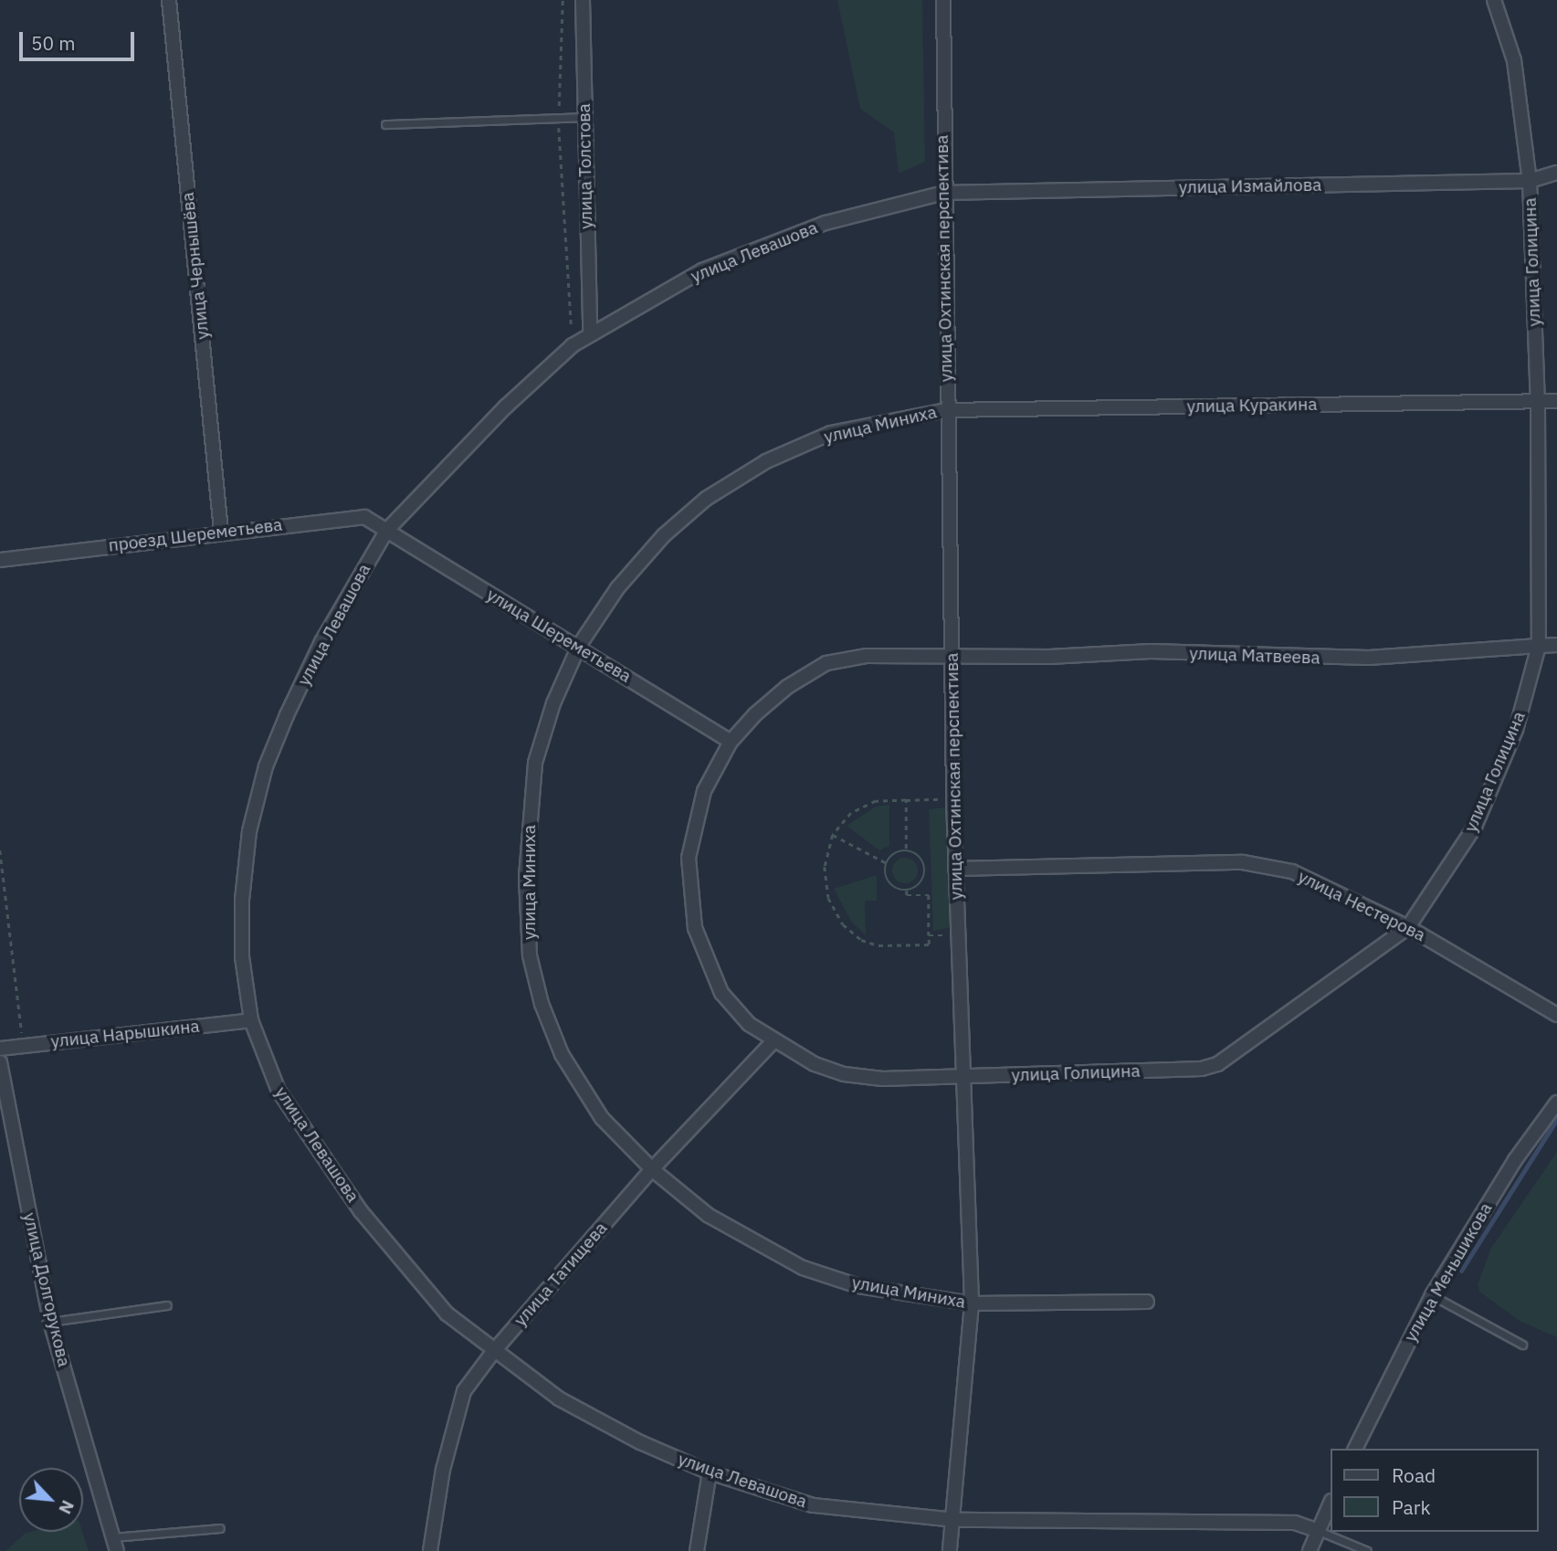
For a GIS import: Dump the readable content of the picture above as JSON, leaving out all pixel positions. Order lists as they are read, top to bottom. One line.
{"streets":{"street":["улица Толстова","улица Измайлова","улица Левашова","улица Охтинская перспектива","улица Голицина","улица Чернышёва","улица Куракина","улица Миниха","проезд Шереметьева","улица Шереметьева","улица Матвеева","улица Нестерова","улица Нарышкина","улица Меньшикова","улица Татищева","улица Долгорукова"]},"crossings":[["улица Толстова","улица Левашова"],["улица Измайлова","улица Левашова"],["улица Измайлова","улица Охтинская перспектива"],["улица Измайлова","улица Голицина"],["улица Левашова","улица Охтинская перспектива"],["улица Левашова","проезд Шереметьева"],["улица Левашова","улица Шереметьева"],["улица Левашова","улица Нарышкина"],["улица Левашова","улица Татищева"],["улица Охтинская перспектива","улица Голицина"],["улица Охтинская перспектива","улица Куракина"],["улица Охтинская перспектива","улица Миниха"],["улица Охтинская перспектива","улица Матвеева"],["улица Охтинская перспектива","улица Нестерова"],["улица Голицина","улица Куракина"],["улица Голицина","улица Шереметьева"],["улица Голицина","улица Матвеева"],["улица Голицина","улица Нестерова"],["улица Голицина","улица Татищева"],["улица Чернышёва","проезд Шереметьева"],["улица Куракина","улица Миниха"],["улица Миниха","улица Шереметьева"],["улица Миниха","улица Татищева"],["проезд Шереметьева","улица Шереметьева"],["улица Шереметьева","улица Матвеева"]],"legend":["Road","Park"],"scale_bar":"50 m","north":"bottom right"}
